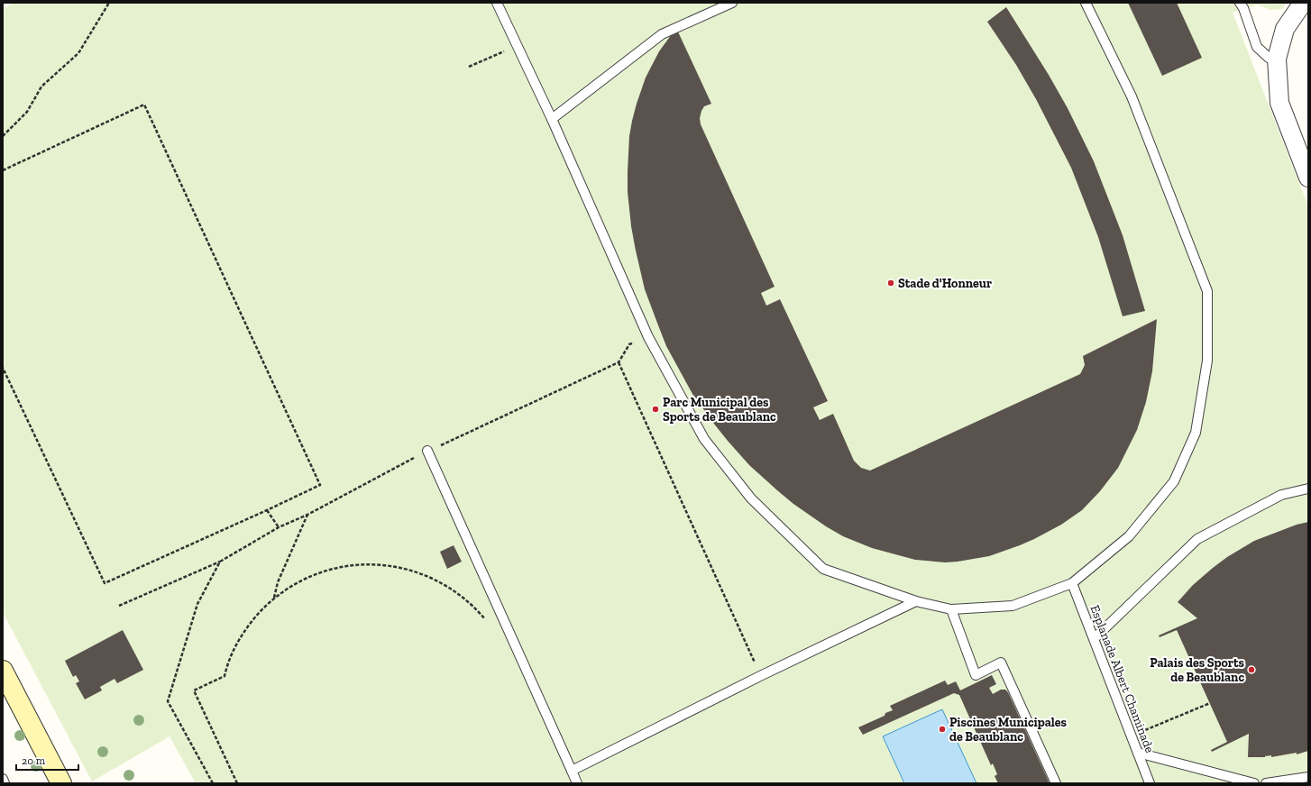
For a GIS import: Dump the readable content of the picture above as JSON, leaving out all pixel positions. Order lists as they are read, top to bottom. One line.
{"streets":{"lane":["Esplanade Albert Chaminade"]},"places":["Stade d'Honneur","Parc Municipal des Sports de Beaublanc","Palais des Sports de Beaublanc","Piscines Municipales de Beaublanc"],"scale_bar":"20 m"}
